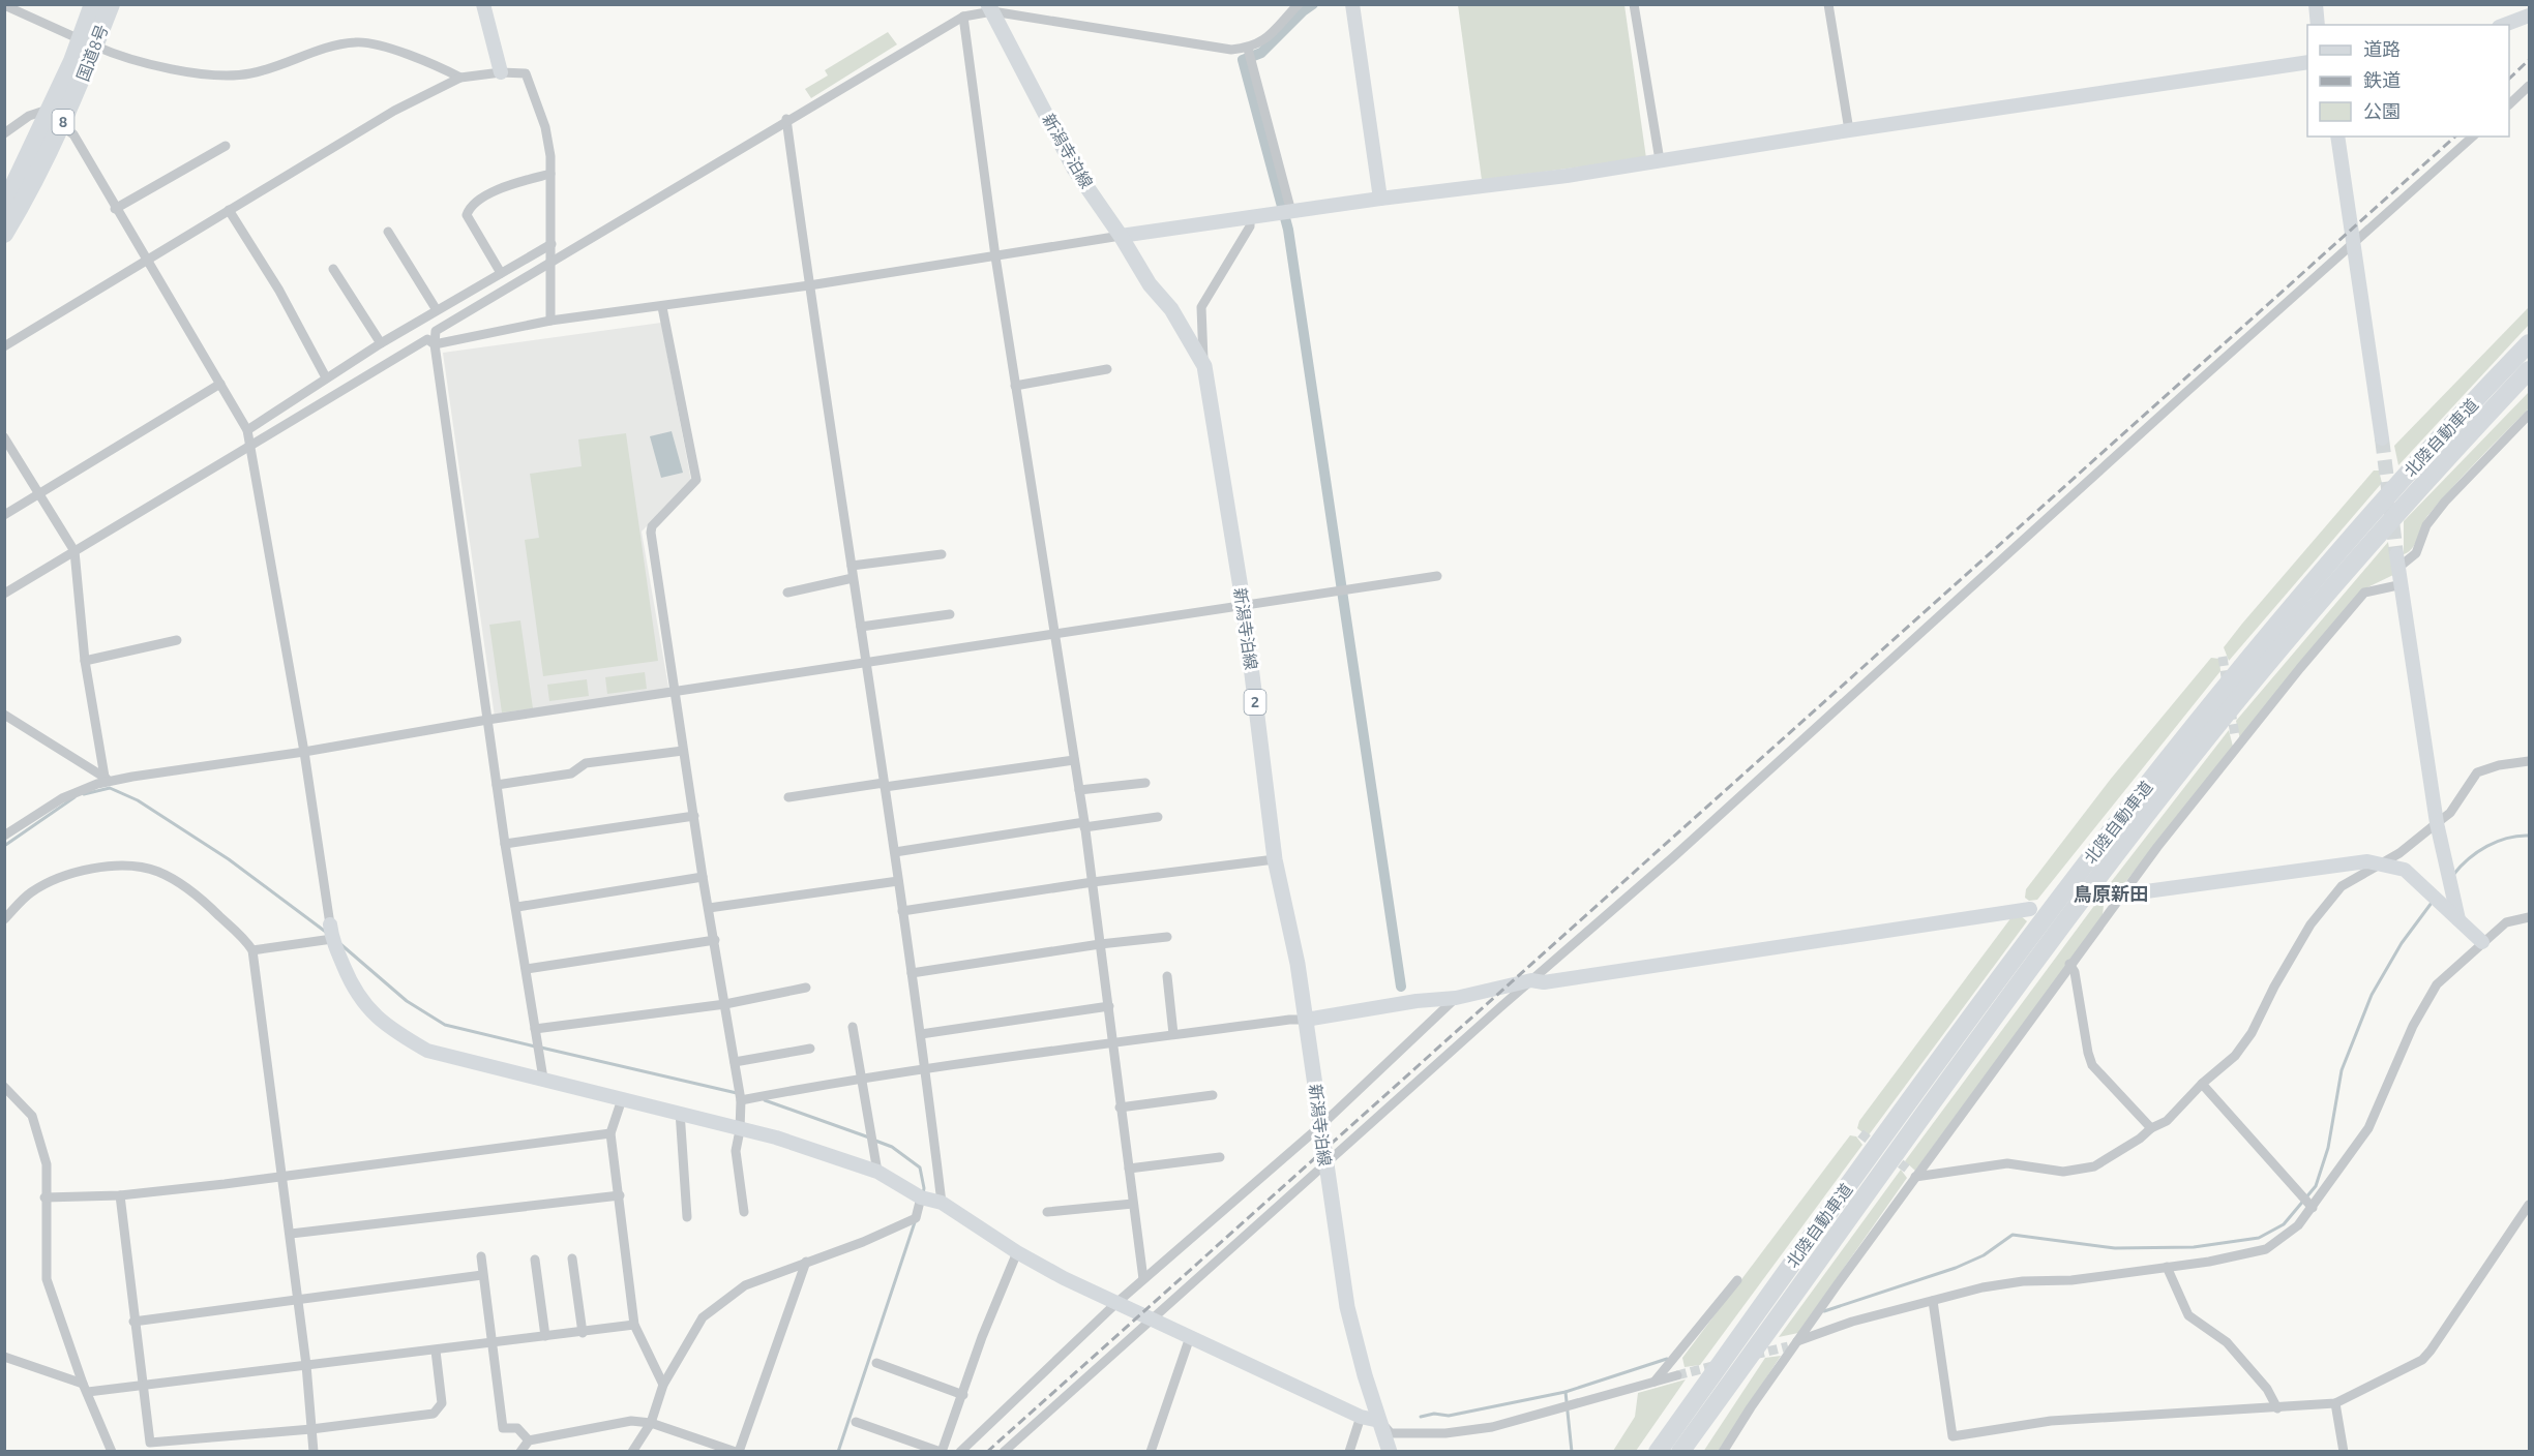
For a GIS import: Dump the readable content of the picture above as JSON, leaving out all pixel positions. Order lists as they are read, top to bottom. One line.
{"streets":{"highway":["国道8号","8","北陸自動車道"],"main road":["新潟寺泊線","2"]},"districts":["鳥原新田"],"legend":["道路","鉄道","公園"]}
